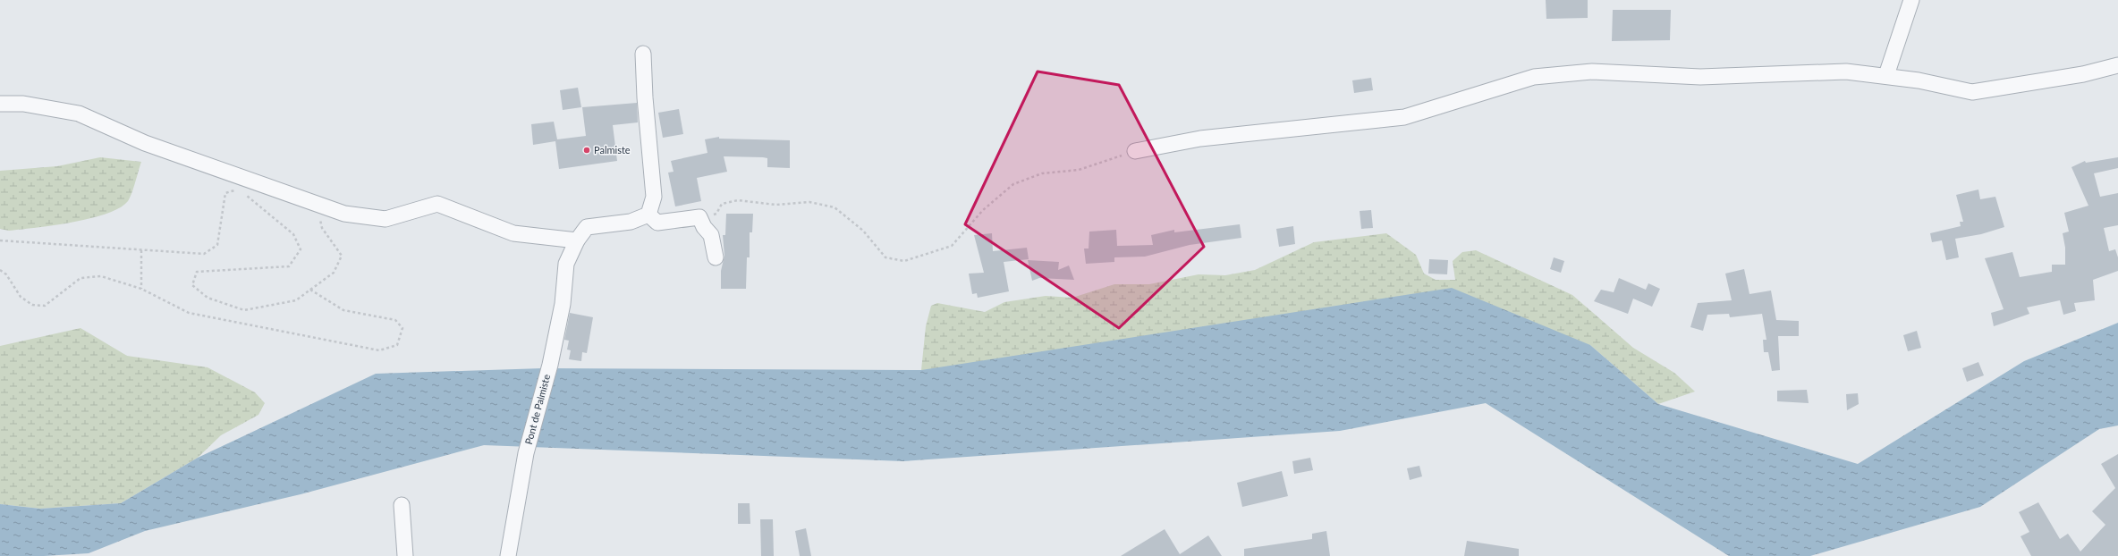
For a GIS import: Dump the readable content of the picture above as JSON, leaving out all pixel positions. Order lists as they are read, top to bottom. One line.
{"streets":{"street":["Pont de Palmiste"]},"places":["Palmiste"]}
